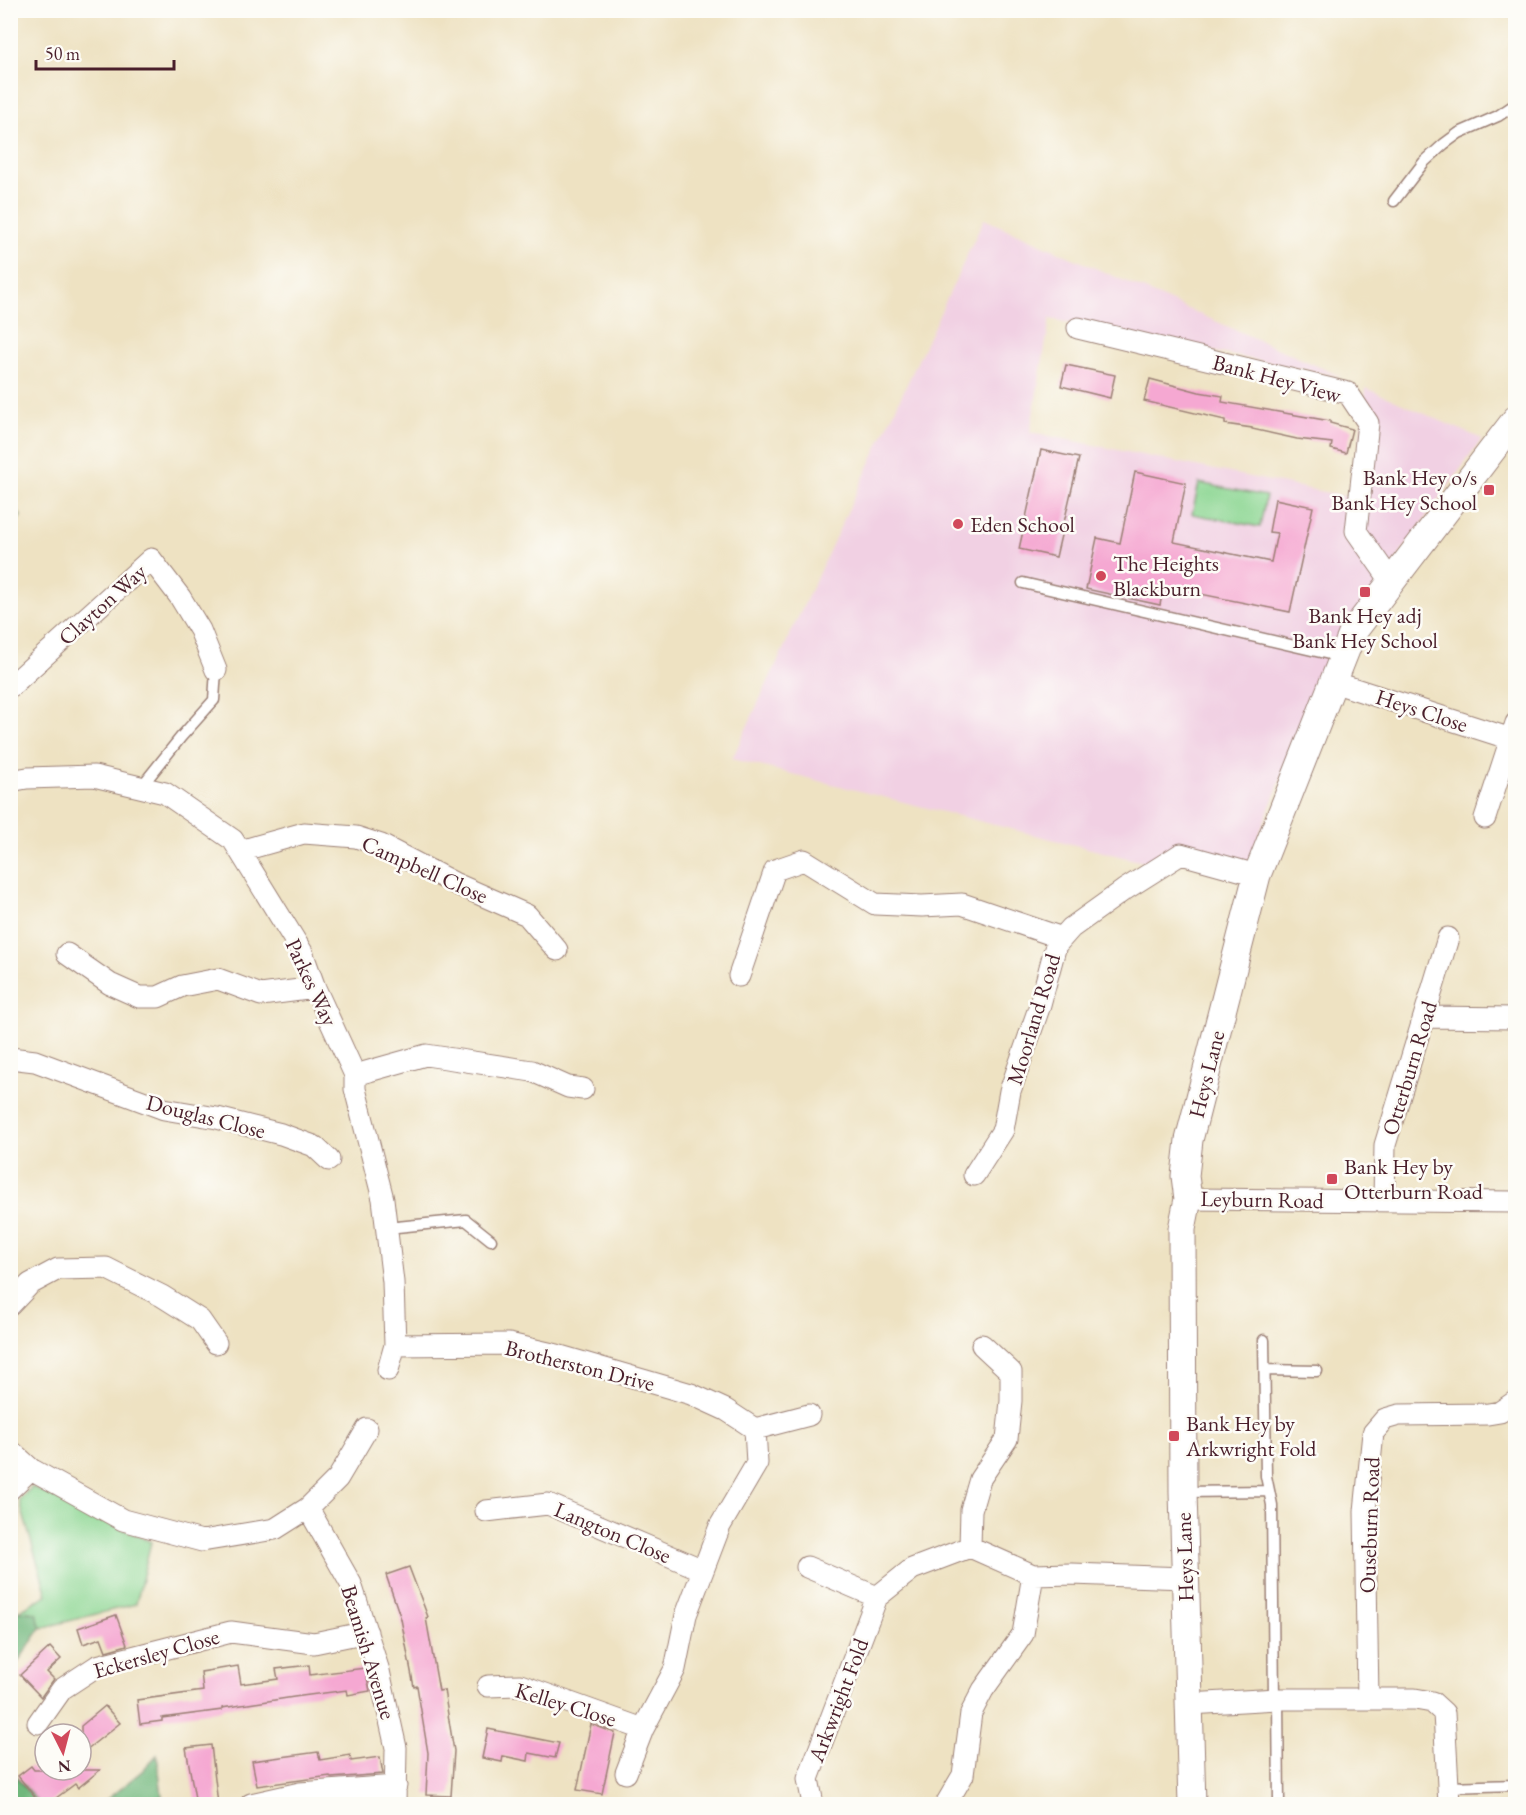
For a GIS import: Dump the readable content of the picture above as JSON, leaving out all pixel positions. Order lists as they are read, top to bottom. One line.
{"streets":{"street":["Bank Hey View","Clayton Way","Heys Close","Campbell Close","Parkes Way","Moorland Road","Otterburn Road","Heys Lane","Douglas Close","Leyburn Road","Brotherston Drive","Ouseburn Road","Langton Close","Beamish Avenue","Eckersley Close","Arkwright Fold","Kelley Close"]},"crossings":[["Bank Hey View","Heys Lane"],["Heys Close","Heys Lane"],["Campbell Close","Parkes Way"],["Parkes Way","Brotherston Drive"],["Moorland Road","Heys Lane"],["Otterburn Road","Leyburn Road"],["Heys Lane","Leyburn Road"],["Beamish Avenue","Eckersley Close"]],"places":{"transit":["Bank Hey o/s Bank Hey School","Bank Hey adj Bank Hey School","Bank Hey by Otterburn Road","Bank Hey by Arkwright Fold"],"other":["Eden School","The Heights Blackburn"]},"scale_bar":"50 m","north":"bottom"}
